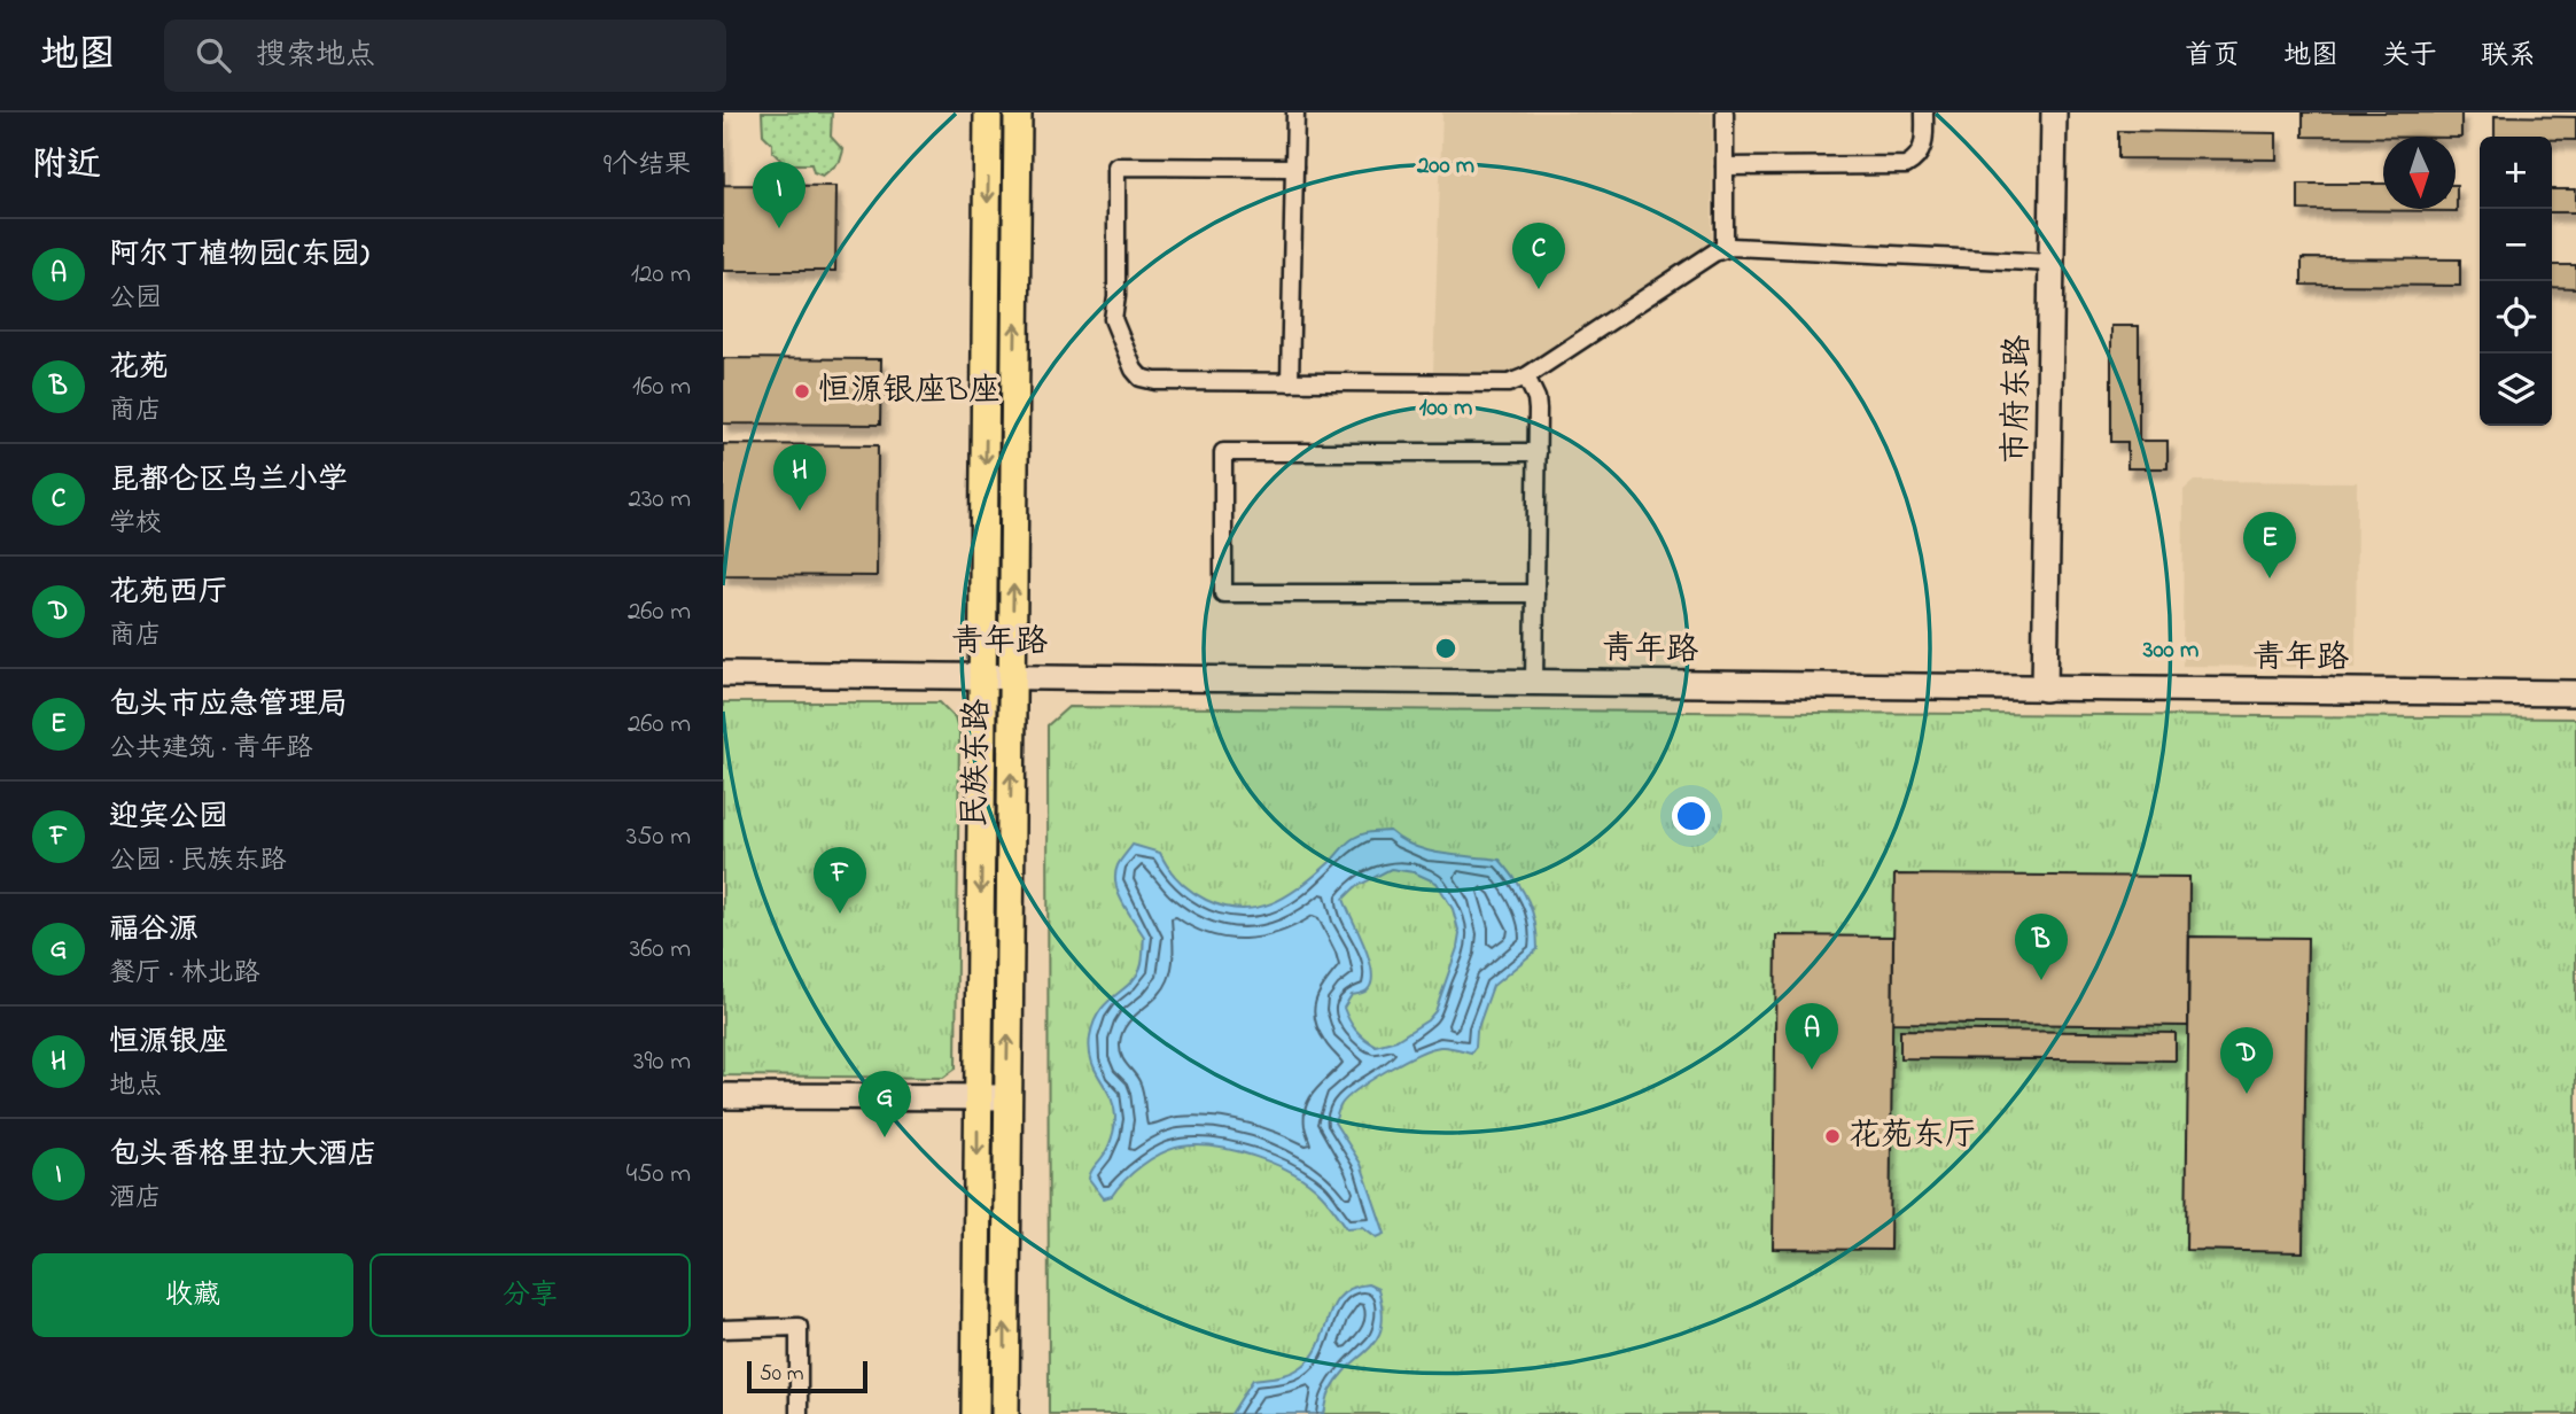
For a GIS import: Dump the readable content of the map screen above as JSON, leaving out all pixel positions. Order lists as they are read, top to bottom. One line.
{"streets":{"main road":["市府东路","青年路","民族东路"]},"crossings":[["市府东路","青年路"],["青年路","民族东路"]],"places":["恒源银座B座","花苑东厅"],"scale_bar":"50 m","north":"bottom","page":{"header":"地图","search":"搜索地点","nav":["首页","地图","关于","联系"],"heading":["附近","9个结果"],"map_buttons":["+","−"],"pins":["I","C","H","E","F","B","A","D","G"],"list":[{"mark":"A","name":"阿尔丁植物园(东园)","note":"公园","value":"120 m"},{"mark":"B","name":"花苑","note":"商店","value":"160 m"},{"mark":"C","name":"昆都仑区乌兰小学","note":"学校","value":"230 m"},{"mark":"D","name":"花苑西厅","note":"商店","value":"260 m"},{"mark":"E","name":"包头市应急管理局","note":"公共建筑 · 青年路","value":"260 m"},{"mark":"F","name":"迎宾公园","note":"公园 · 民族东路","value":"350 m"},{"mark":"G","name":"福谷源","note":"餐厅 · 林北路","value":"360 m"},{"mark":"H","name":"恒源银座","note":"地点","value":"390 m"},{"mark":"I","name":"包头香格里拉大酒店","note":"酒店","value":"450 m"}],"buttons":["收藏","分享"],"scale":"50 m"},"rings":["200 m","100 m","300 m"]}
